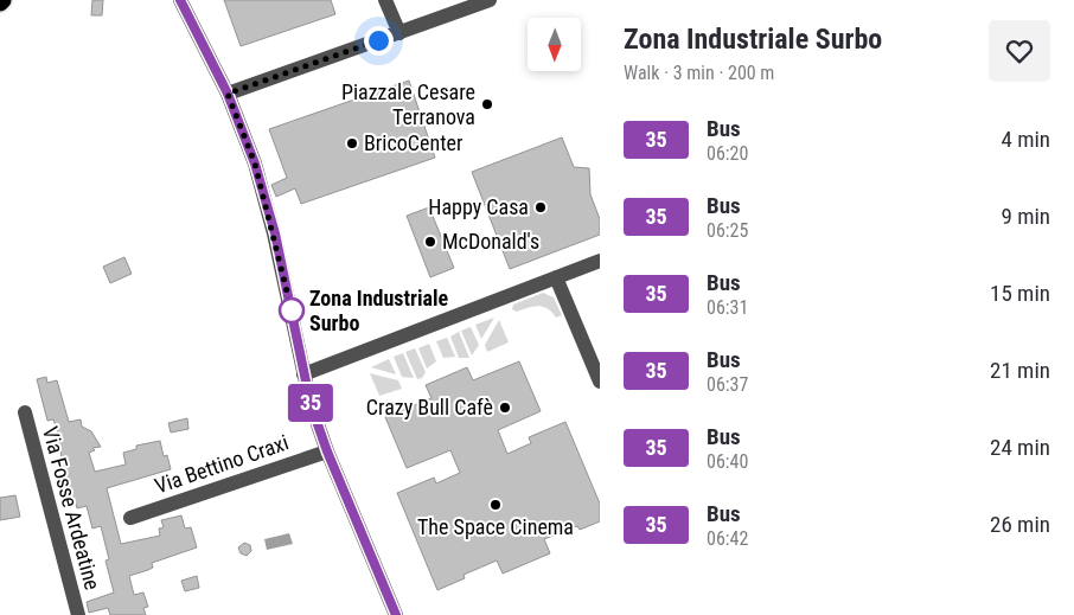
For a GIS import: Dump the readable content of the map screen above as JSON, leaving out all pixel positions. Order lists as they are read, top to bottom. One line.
{"streets":{"street":["Via Bettino Craxi","Via Fosse Ardeatine"]},"places":["Piazzale Cesare Terranova","BricoCenter","Happy Casa","McDonald's","Zona Industriale Surbo","Crazy Bull Cafè","The Space Cinema"],"lines":["bus line 35"],"north":"bottom","page":{"on_map":"35","heading":["Zona Industriale Surbo","Walk · 3 min · 200 m"],"list":[{"mark":"35","name":"Bus","note":"06:20","value":"4 min"},{"mark":"35","name":"Bus","note":"06:25","value":"9 min"},{"mark":"35","name":"Bus","note":"06:31","value":"15 min"},{"mark":"35","name":"Bus","note":"06:37","value":"21 min"},{"mark":"35","name":"Bus","note":"06:40","value":"24 min"},{"mark":"35","name":"Bus","note":"06:42","value":"26 min"}]}}
